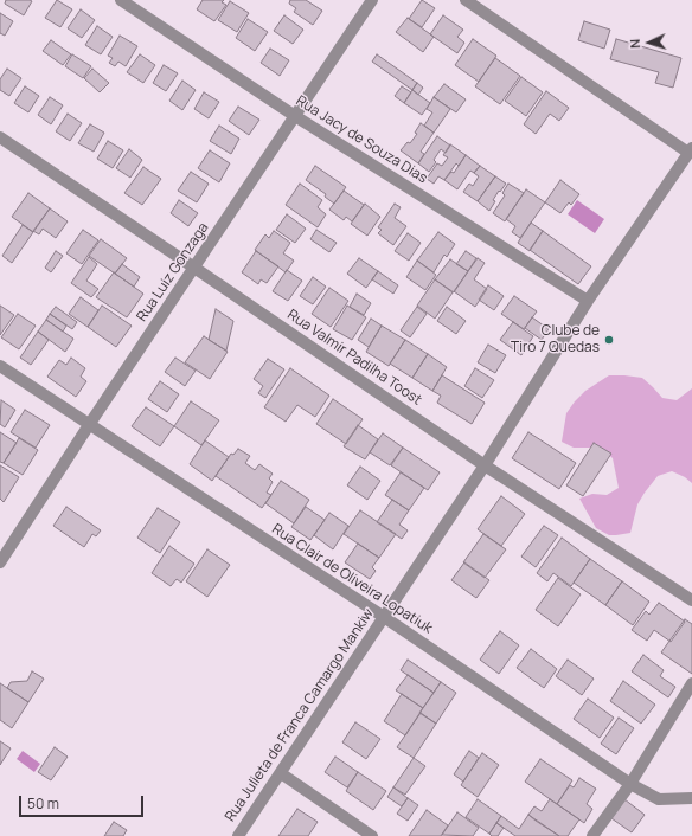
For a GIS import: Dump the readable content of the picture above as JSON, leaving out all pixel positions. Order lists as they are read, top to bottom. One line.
{"streets":{"street":["Rua Jacy de Souza Dias","Rua Luiz Gonzaga","Rua Valmir Padilha Toost","Rua Clair de Oliveira Lopatiuk","Rua Julieta de Franca Camargo Mankiw"]},"crossings":[["Rua Jacy de Souza Dias","Rua Luiz Gonzaga"],["Rua Jacy de Souza Dias","Rua Julieta de Franca Camargo Mankiw"],["Rua Luiz Gonzaga","Rua Valmir Padilha Toost"],["Rua Luiz Gonzaga","Rua Clair de Oliveira Lopatiuk"],["Rua Valmir Padilha Toost","Rua Julieta de Franca Camargo Mankiw"],["Rua Clair de Oliveira Lopatiuk","Rua Julieta de Franca Camargo Mankiw"]],"places":["Clube de Tiro 7 Quedas"],"scale_bar":"50 m","north":"left"}
